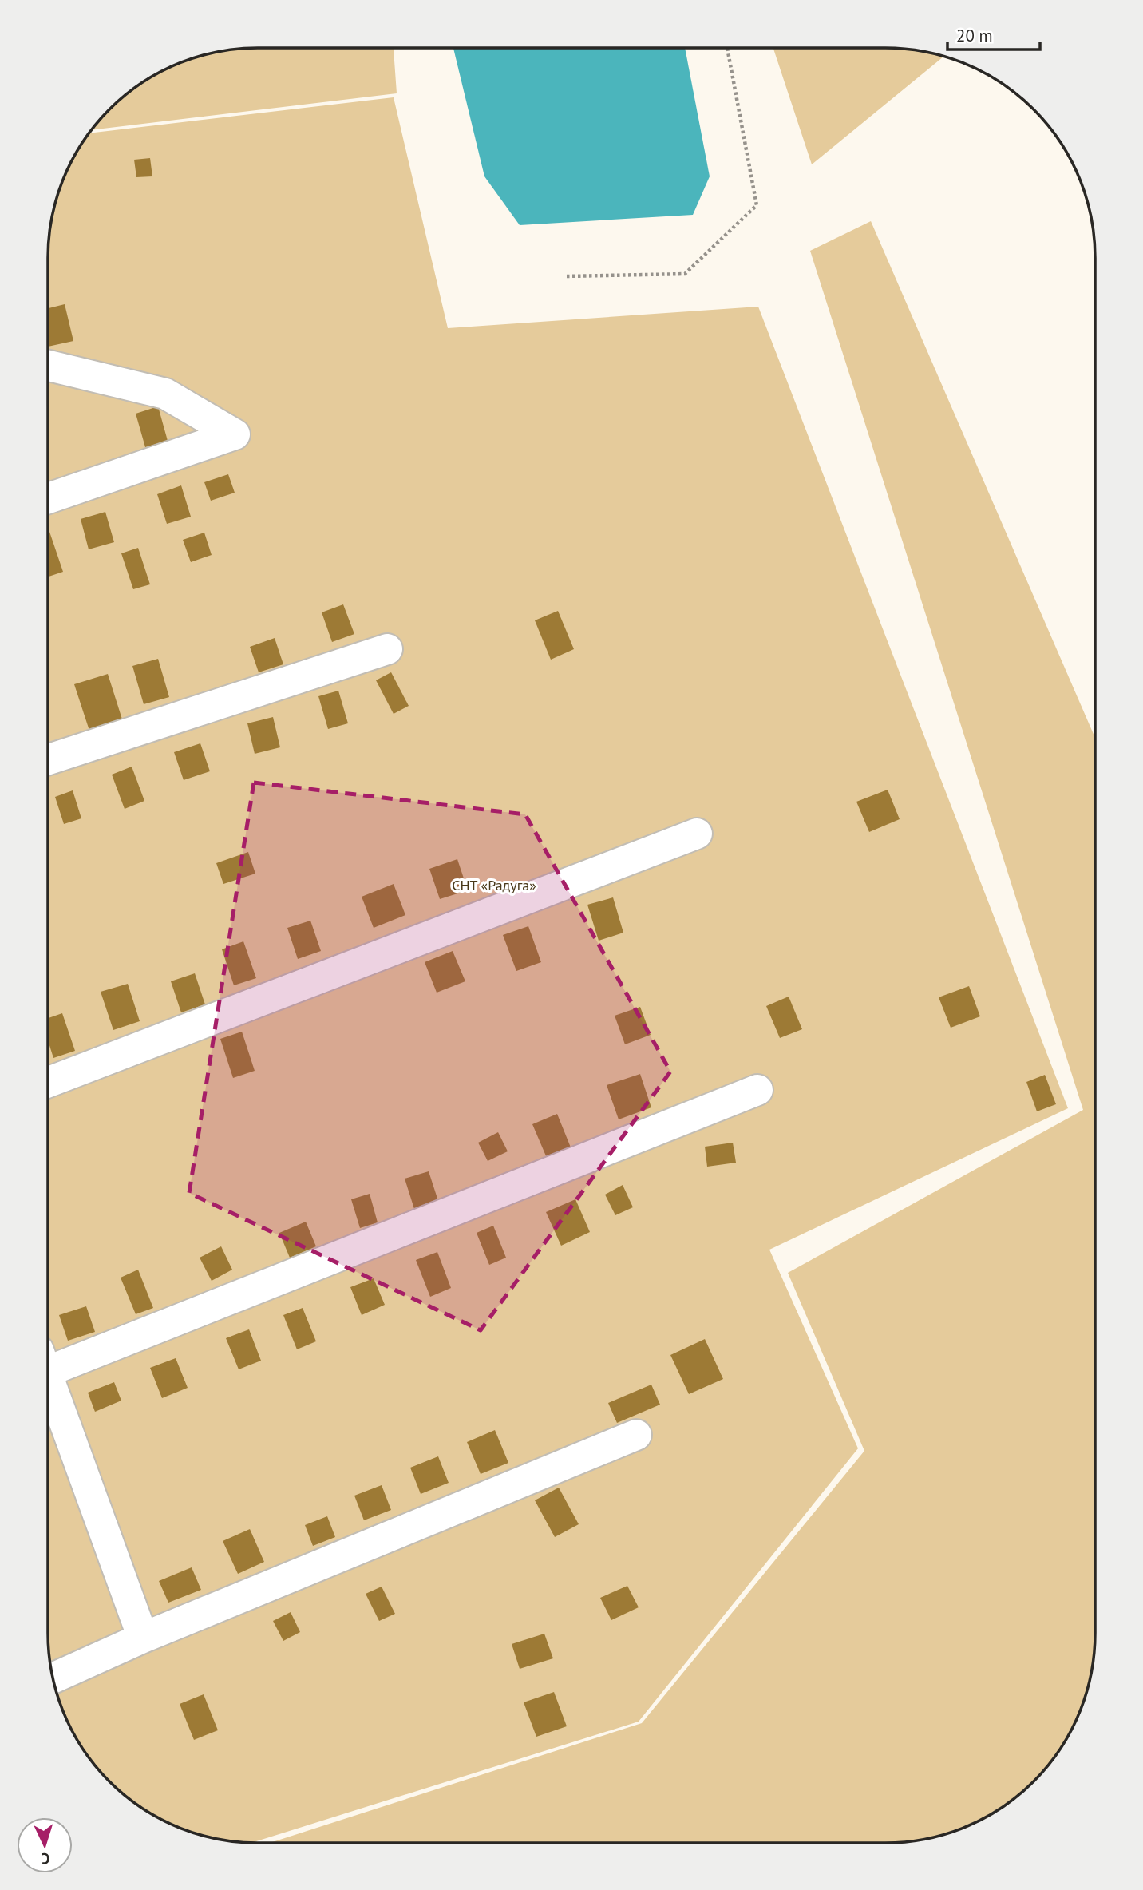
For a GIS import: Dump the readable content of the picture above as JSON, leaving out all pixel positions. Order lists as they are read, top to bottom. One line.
{"parks":["СНТ «Радуга»"],"scale_bar":"20 m","north":"bottom"}
